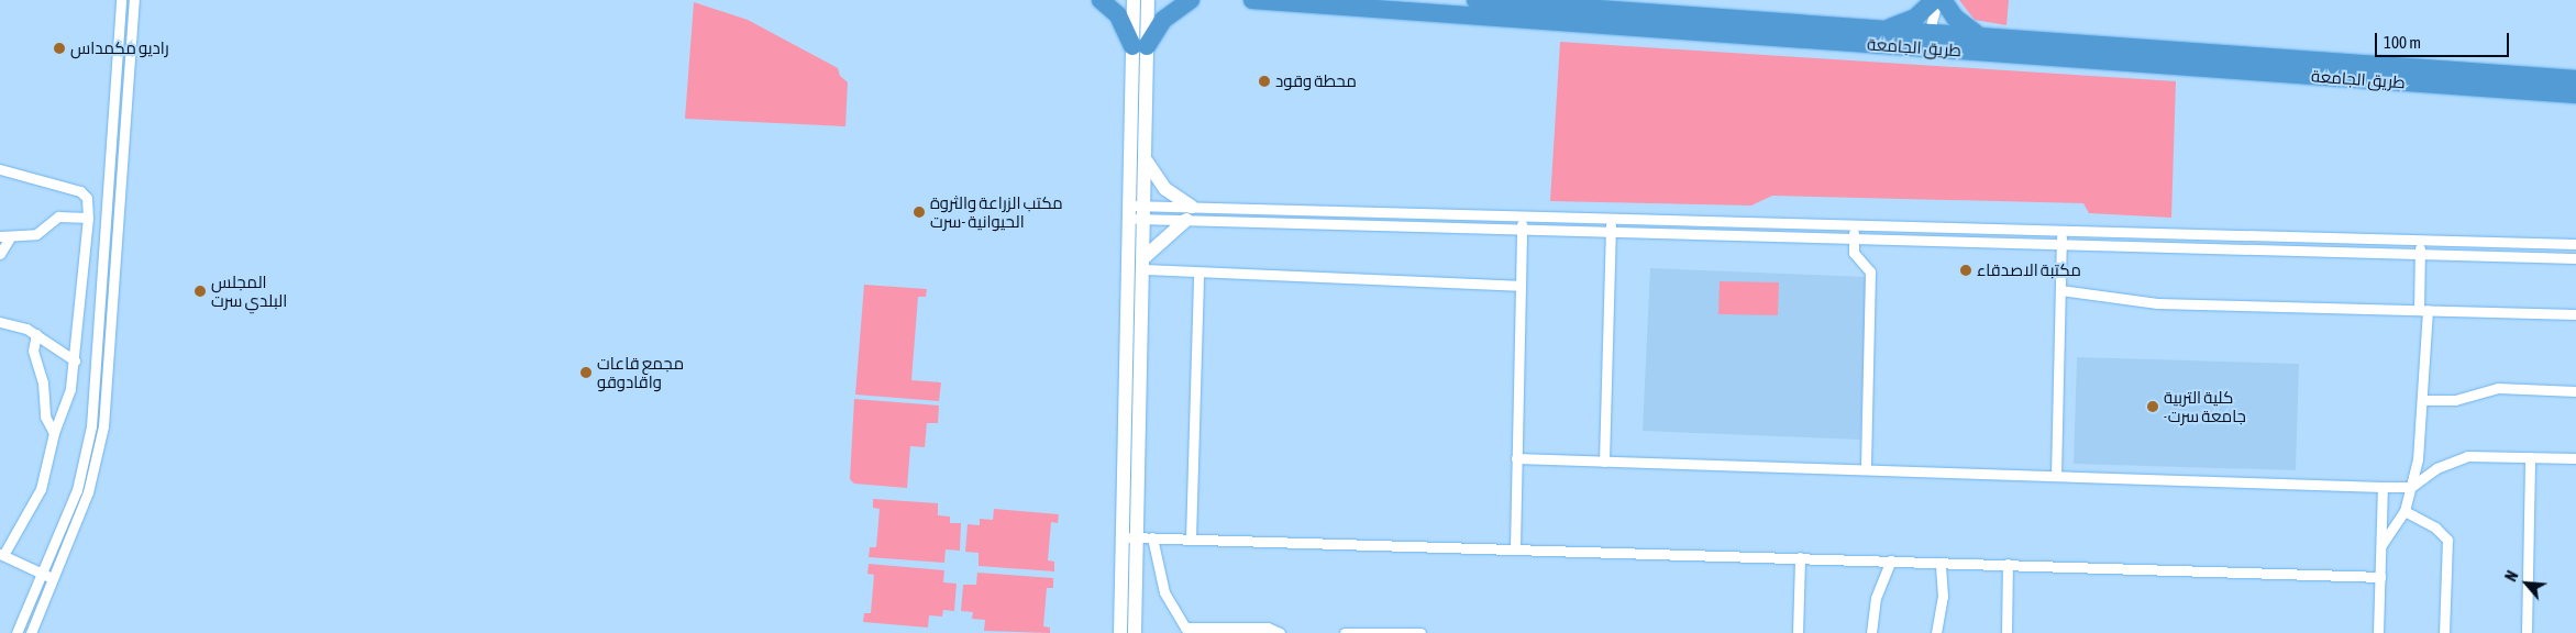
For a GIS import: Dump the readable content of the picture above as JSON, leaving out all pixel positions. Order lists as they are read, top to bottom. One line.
{"streets":{"highway":["طريق الجامعة"]},"places":["راديو مكمداس","محطة وقود","مكتب الزراعة والثروة الحيوانية -سرت","مكتبة الاصدقاء","المجلس البلدي سرت","مجمع قاعات واقادوقو","كلية التربية -جامعة سرت"],"scale_bar":"100 m","north":"top left"}
